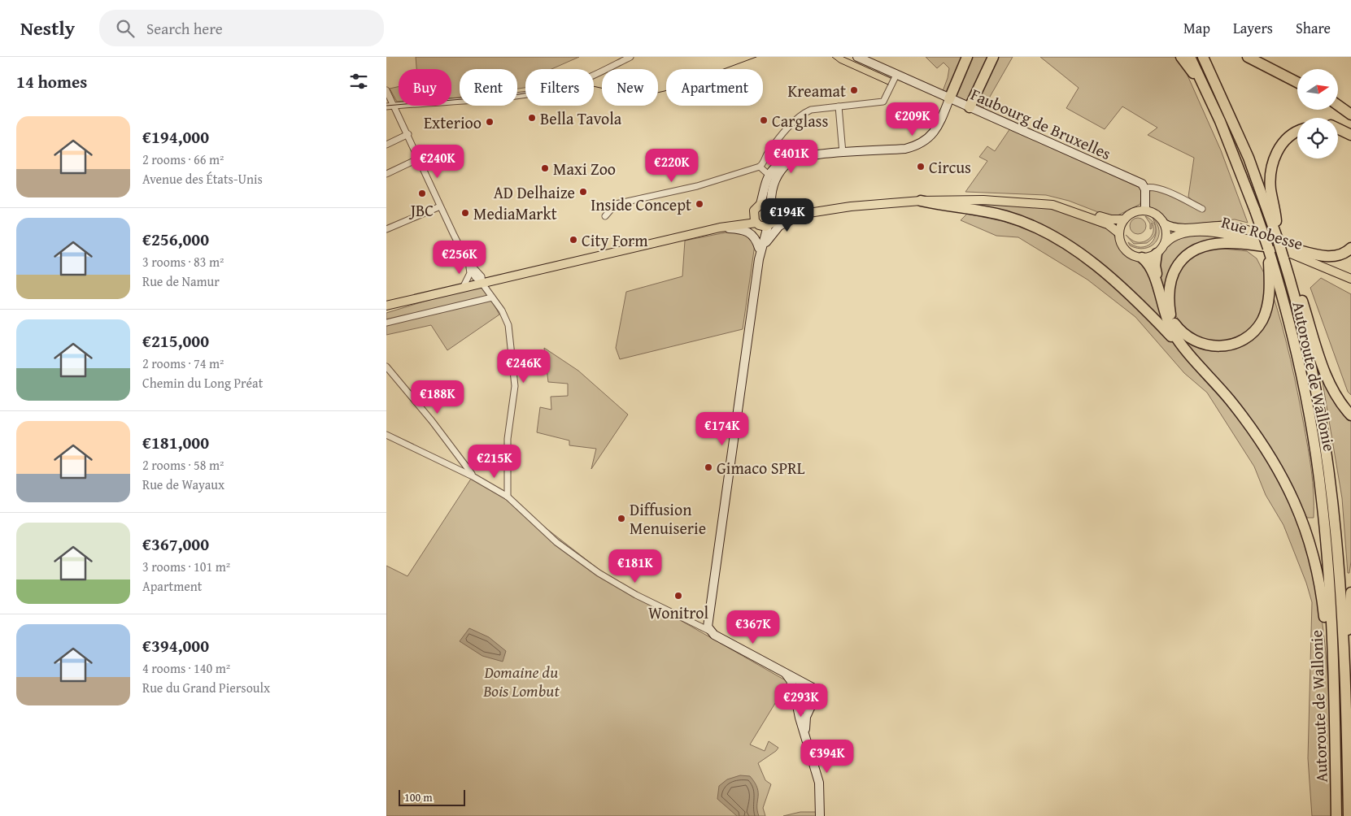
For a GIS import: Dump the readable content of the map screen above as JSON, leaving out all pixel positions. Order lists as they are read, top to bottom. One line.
{"streets":{"highway":["Autoroute de Wallonie"],"main road":["Rue Robesse"],"street":["Faubourg de Bruxelles"]},"crossings":[["Rue Robesse","Autoroute de Wallonie"]],"parks":["Domaine du Bois Lombut"],"places":["Kreamat","Bella Tavola","Carglass","Exterioo","Circus","Maxi Zoo","AD Delhaize","JBC","Inside Concept","MediaMarkt","City Form","Gimaco SPRL","Diffusion Menuiserie","Wonitrol"],"scale_bar":"100 m","north":"right","page":{"header":"Nestly","search":"Search here","nav":["Map","Layers","Share"],"heading":"14 homes","chip":["Buy","Rent","Filters","New","Apartment"],"price":["€209K","€401K","€240K","€220K","€194K","€256K","€246K","€188K","€174K","€215K","€181K","€367K","€293K","€394K"],"list":[{"name":"€194,000","note":"2 rooms · 66 m² · Avenue des États-Unis"},{"name":"€256,000","note":"3 rooms · 83 m² · Rue de Namur"},{"name":"€215,000","note":"2 rooms · 74 m² · Chemin du Long Préat"},{"name":"€181,000","note":"2 rooms · 58 m² · Rue de Wayaux"},{"name":"€367,000","note":"3 rooms · 101 m² · Apartment"},{"name":"€394,000","note":"4 rooms · 140 m² · Rue du Grand Piersoulx"}],"scale":"100 m"}}
